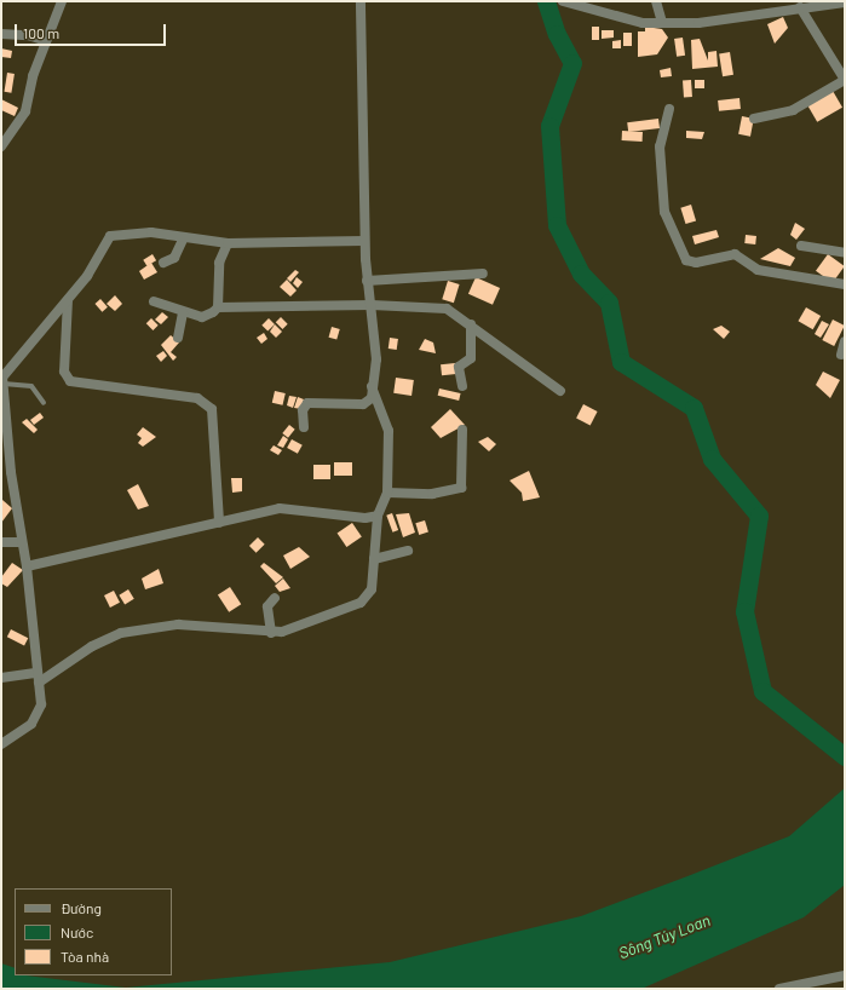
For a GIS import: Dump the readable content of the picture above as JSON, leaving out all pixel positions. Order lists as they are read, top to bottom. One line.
{"water":["Sông Túy Loan"],"legend":["Đường","Nước","Tòa nhà"],"scale_bar":"100 m"}
